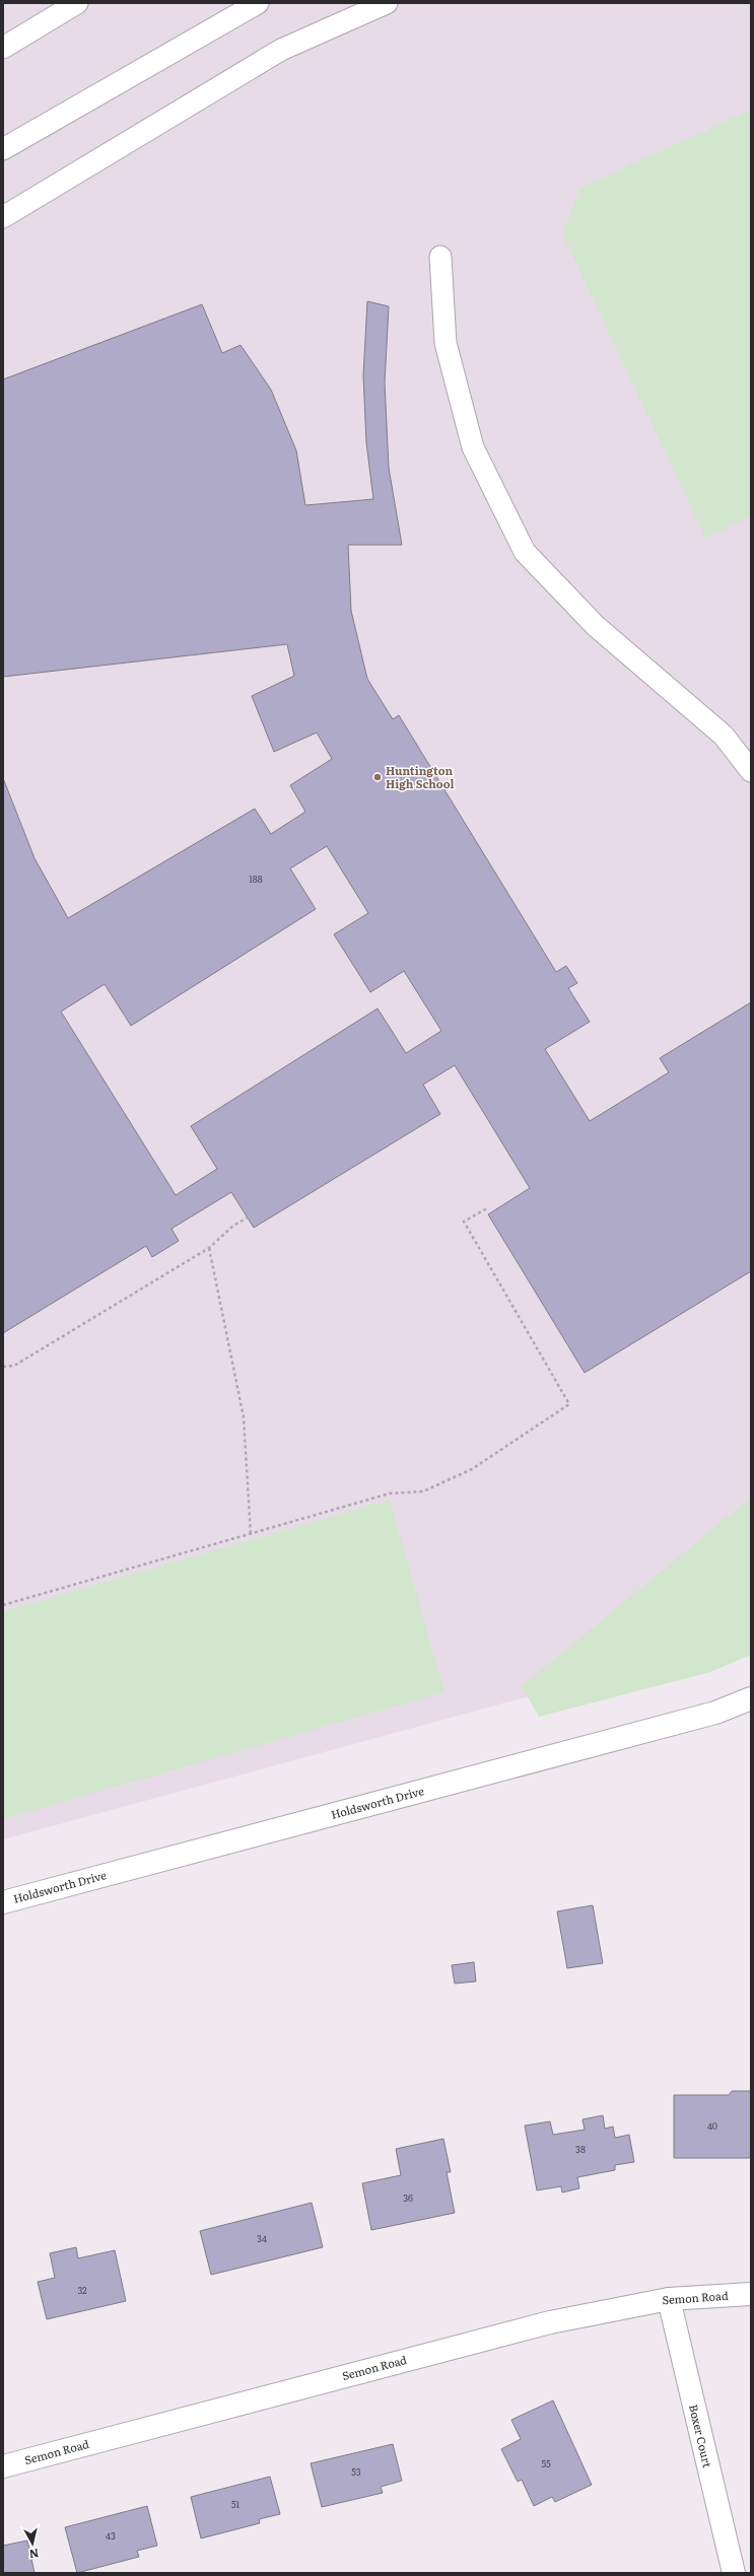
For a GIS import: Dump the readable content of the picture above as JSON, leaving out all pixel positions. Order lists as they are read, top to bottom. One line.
{"streets":{"street":["Holdsworth Drive","Semon Road","Boxer Court"]},"crossings":[["Semon Road","Boxer Court"]],"places":["Huntington High School"],"house_numbers":["188","40","38","36","34","32","55","53","51","43"],"north":"bottom"}
